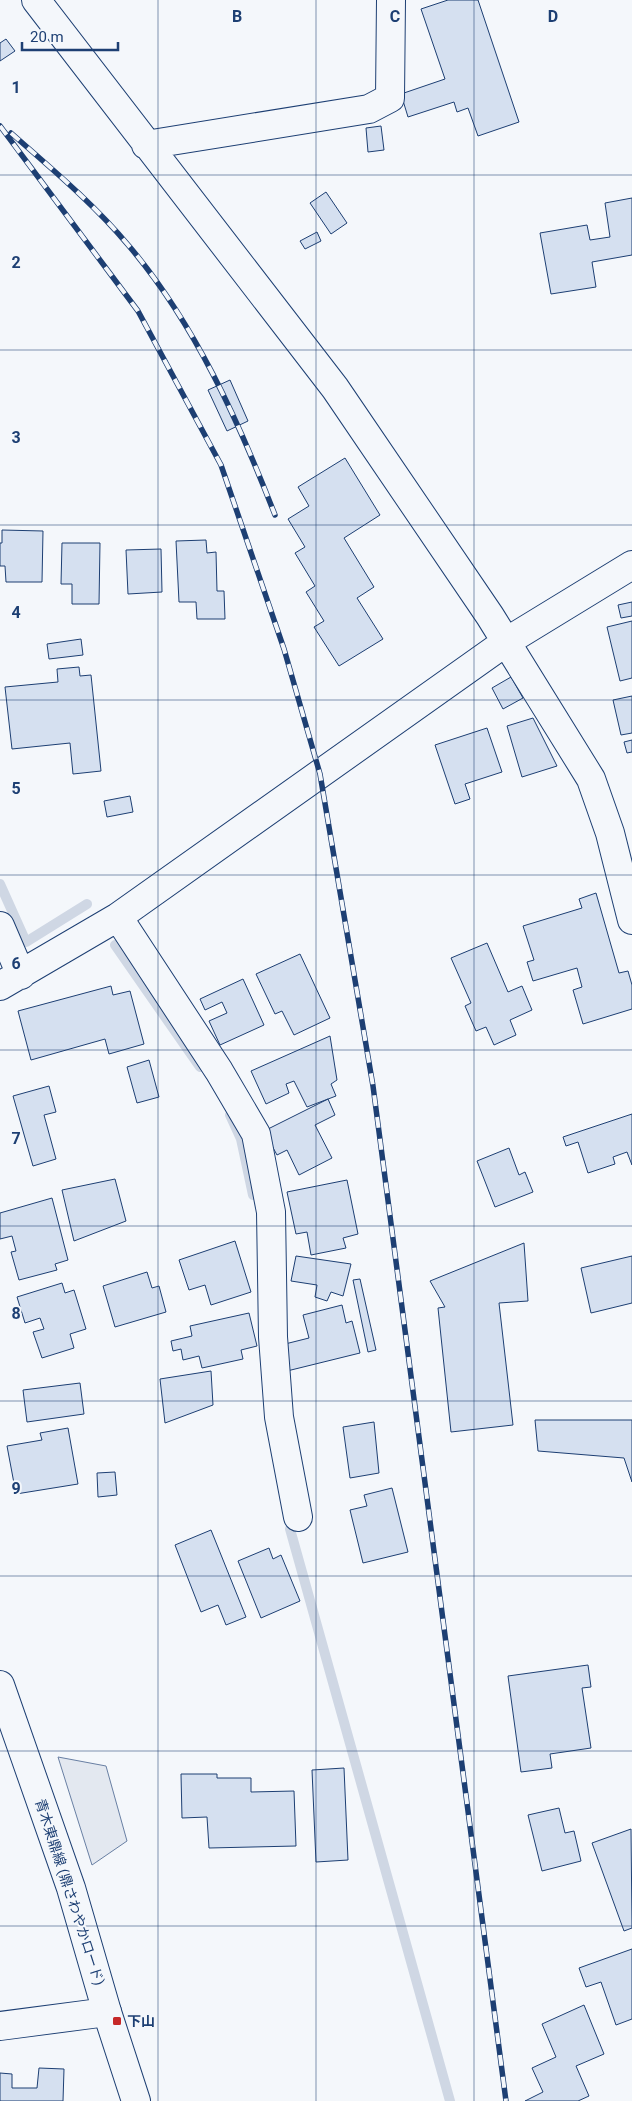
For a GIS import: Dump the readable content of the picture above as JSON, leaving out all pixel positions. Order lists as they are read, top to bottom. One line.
{"streets":{"street":["青木東鼎線 (鼎さわやかロード)"]},"places":{"transit":["下山"]},"scale_bar":"20 m","grid":{"columns":["B","C","D"],"rows":["1","2","3","4","5","6","7","8","9"]}}
